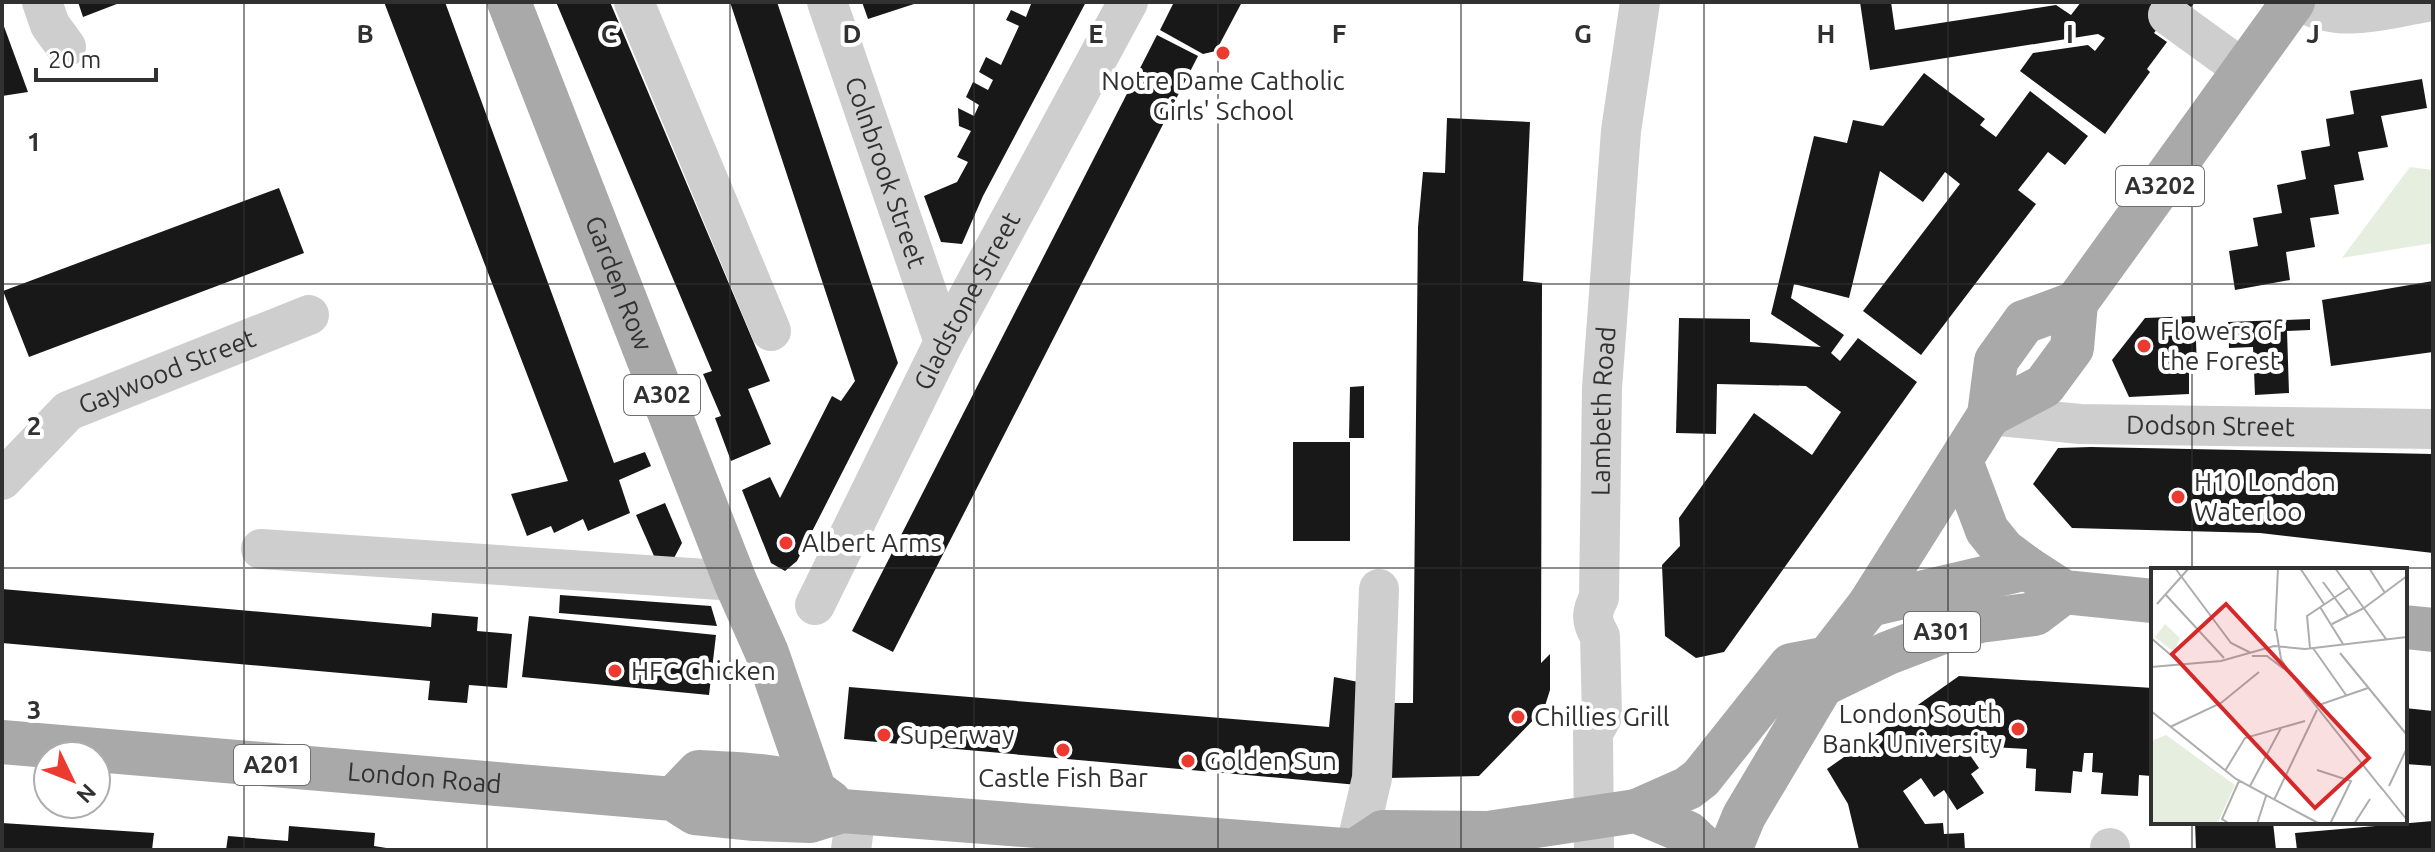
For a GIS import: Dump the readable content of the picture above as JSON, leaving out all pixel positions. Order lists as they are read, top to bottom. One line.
{"streets":{"main road":["A3202","Garden Row","A302","A301","A201","London Road"],"street":["Colnbrook Street","Gladstone Street","Gaywood Street","Lambeth Road","Dodson Street"]},"crossings":[["Colnbrook Street","Gladstone Street"],["A3202","Dodson Street"],["A3202","A301"],["Garden Row","A201"],["Garden Row","London Road"],["A201","London Road"]],"places":["Notre Dame Catholic Girls' School","Flowers of the Forest","H10 London Waterloo","Albert Arms","HFC Chicken","Chillies Grill","London South Bank University","Superway","Castle Fish Bar","Golden Sun"],"scale_bar":"20 m","north":"bottom right","grid":{"columns":["B","C","D","E","F","G","H","I","J"],"rows":["1","2","3"]}}
